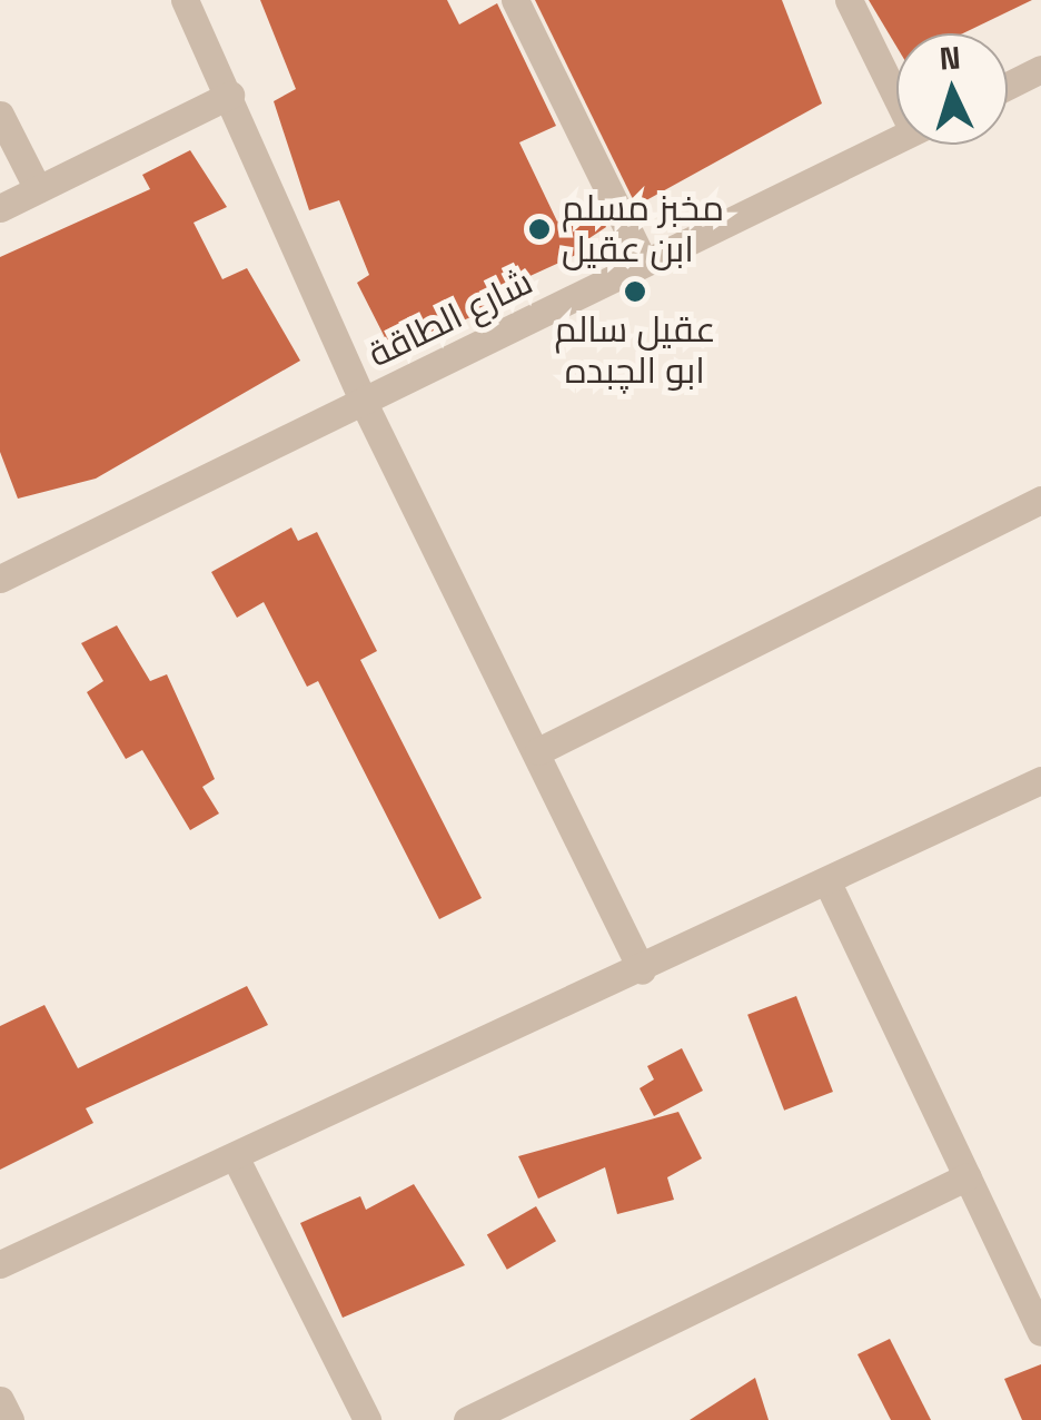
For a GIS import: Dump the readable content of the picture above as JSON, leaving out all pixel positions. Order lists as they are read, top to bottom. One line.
{"streets":{"street":["شارع الطاقة"]},"places":["مخبز مسلم ابن عقيل","عقيل سالم ابو الچبده"],"north":"top"}
